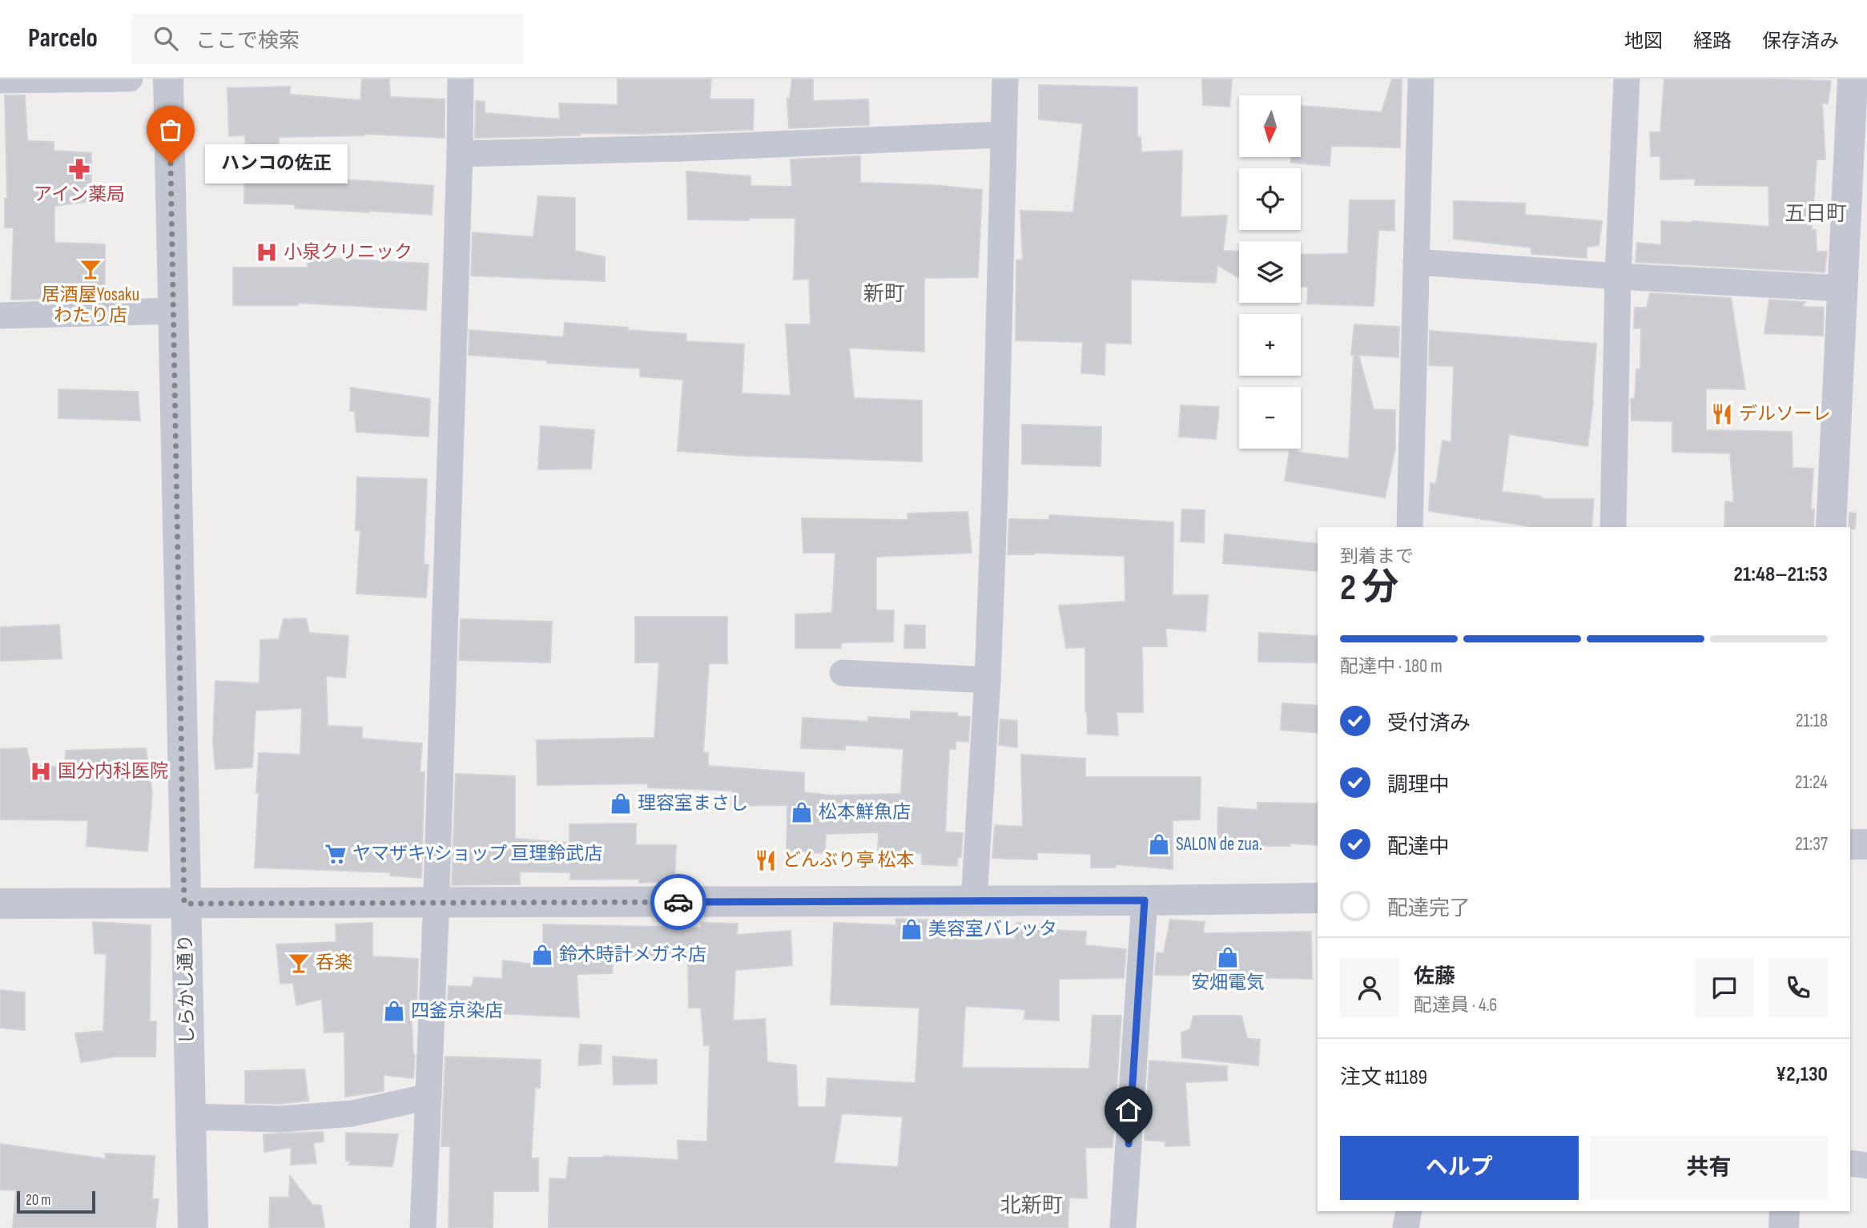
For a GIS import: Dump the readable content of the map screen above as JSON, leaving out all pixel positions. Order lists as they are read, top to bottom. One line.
{"streets":{"street":["しらかし通り"]},"districts":["五日町","新町","北新町"],"places":{"other":["ハンコの佐正"],"pharmacy":["アイン薬局"],"hospital":["小泉クリニック","国分内科医院"],"bar":["居酒屋Yosaku わたり店","呑楽"],"restaurant":["デルソーレ","どんぶり亭 松本"],"shop":["理容室まさし","松本鮮魚店","SALON de zua.","美容室バレッタ","鈴木時計メガネ店","安畑電気","四釜京染店"],"supermarket":["ヤマザキYショップ 亘理鈴武店"]},"scale_bar":"20 m","north":"bottom","page":{"header":"Parcelo","search":"ここで検索","nav":["地図","経路","保存済み"],"map_buttons":["+","−"],"bubble":"ハンコの佐正","heading":["2 分","到着まで","21:48–21:53"],"panel":["佐藤","配達員 · 4.6","注文 #1189","¥2,130"],"bar":"配達中 · 180 m","list":[["受付済み","21:18"],["調理中","21:24"],["配達中","21:37"],"配達完了"],"buttons":["ヘルプ","共有"],"scale":"20 m"}}
